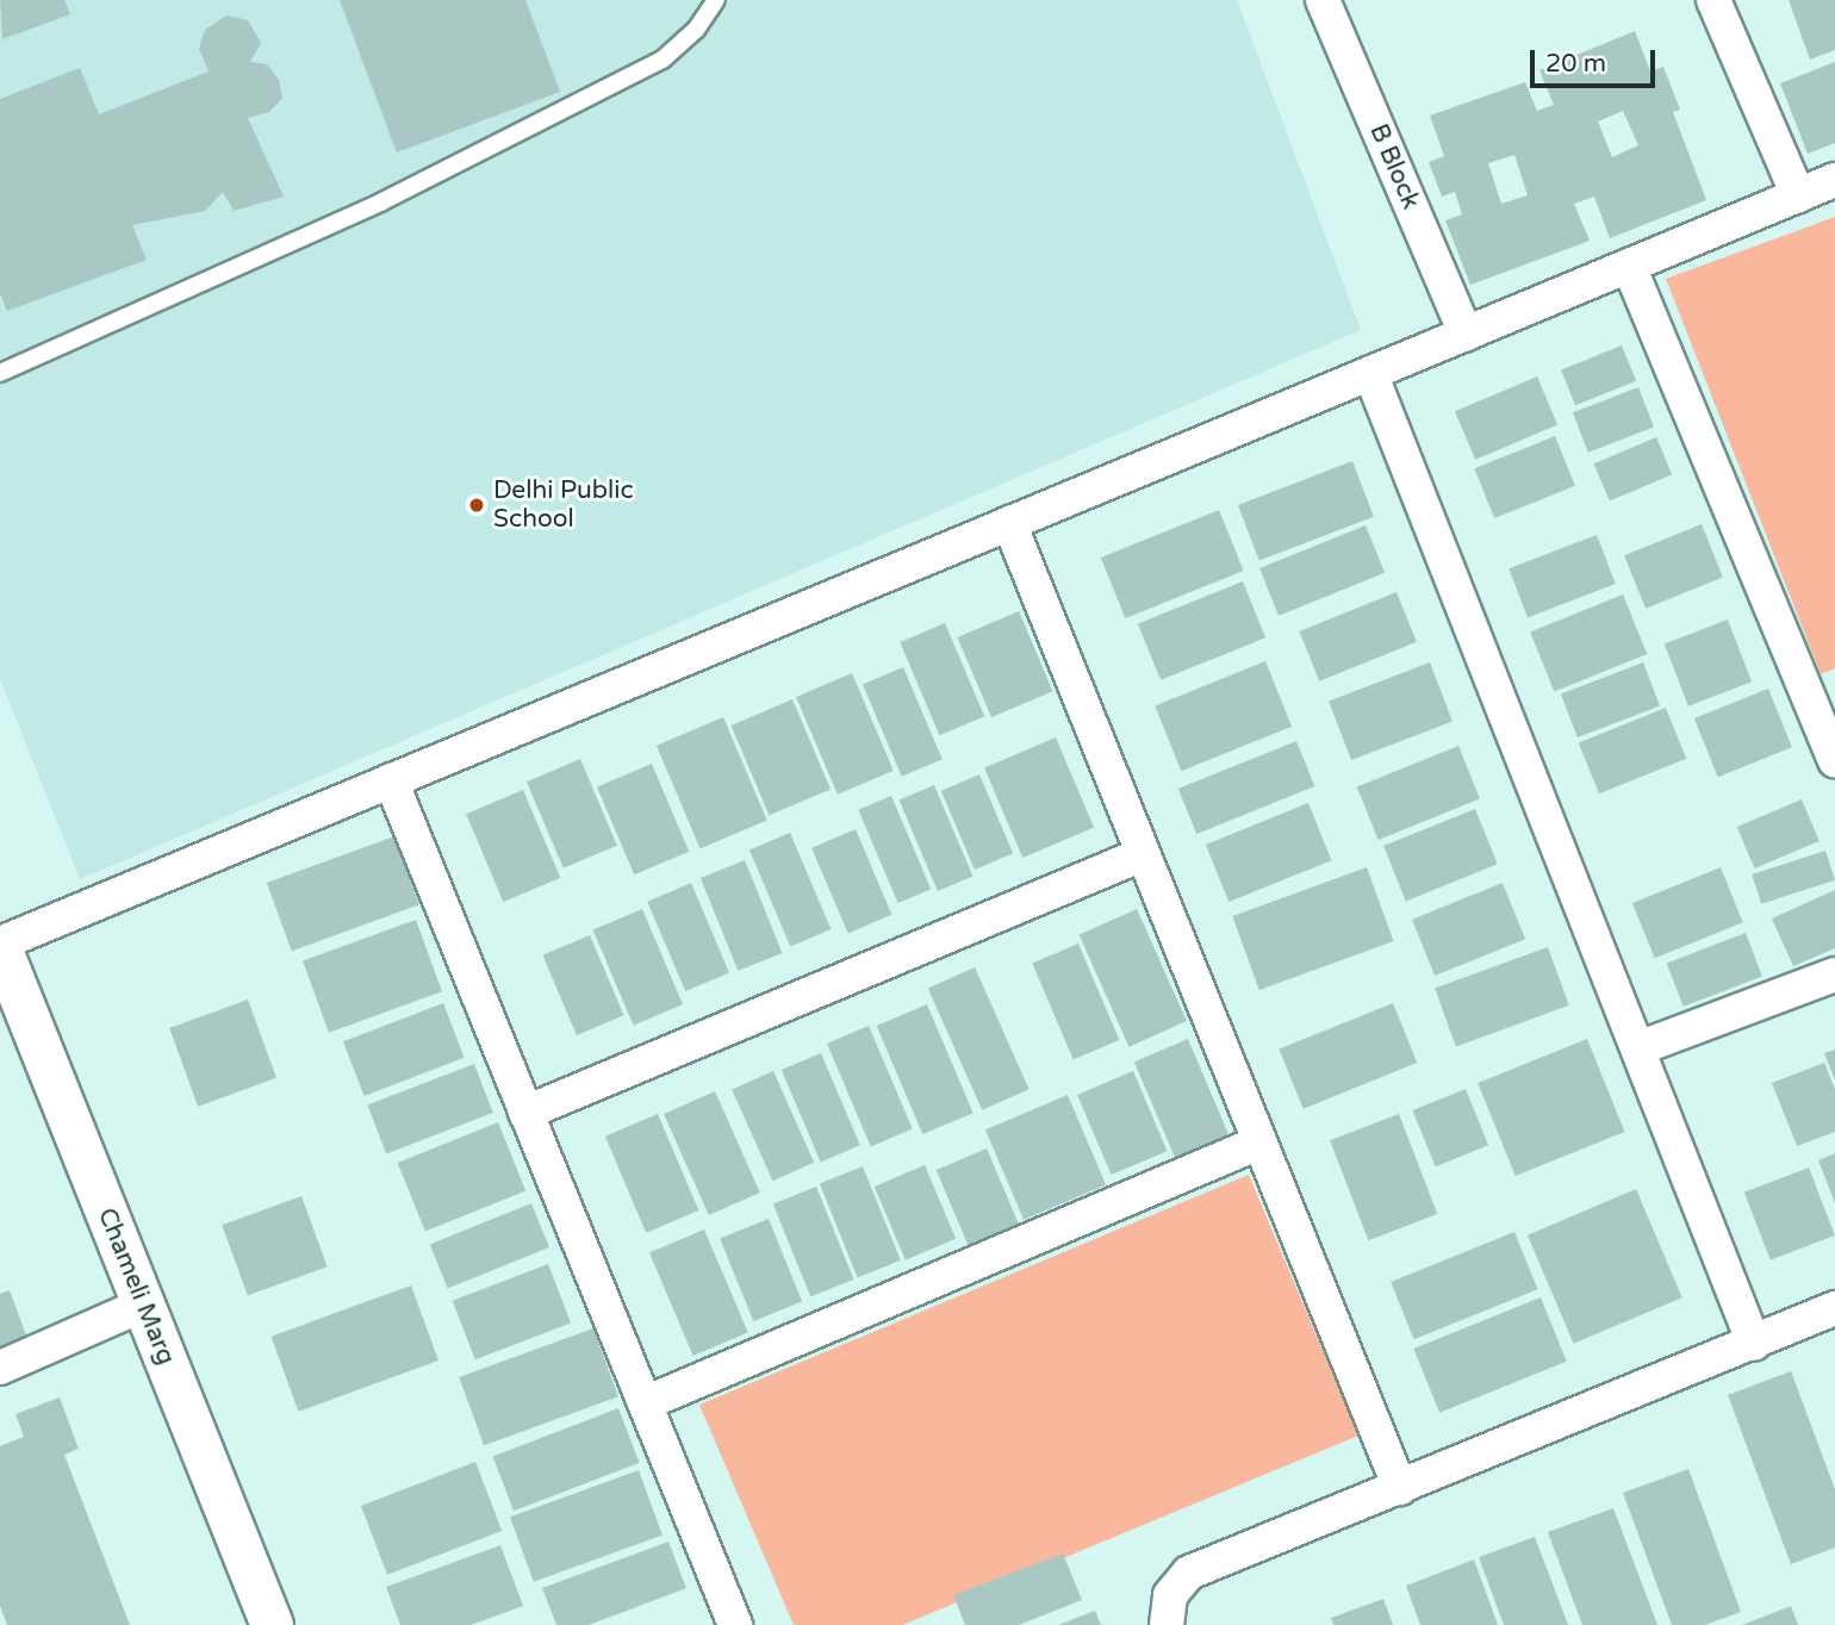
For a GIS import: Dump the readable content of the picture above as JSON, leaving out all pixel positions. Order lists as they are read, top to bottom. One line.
{"streets":{"street":["B Block","Chameli Marg"]},"places":["Delhi Public School"],"scale_bar":"20 m"}
